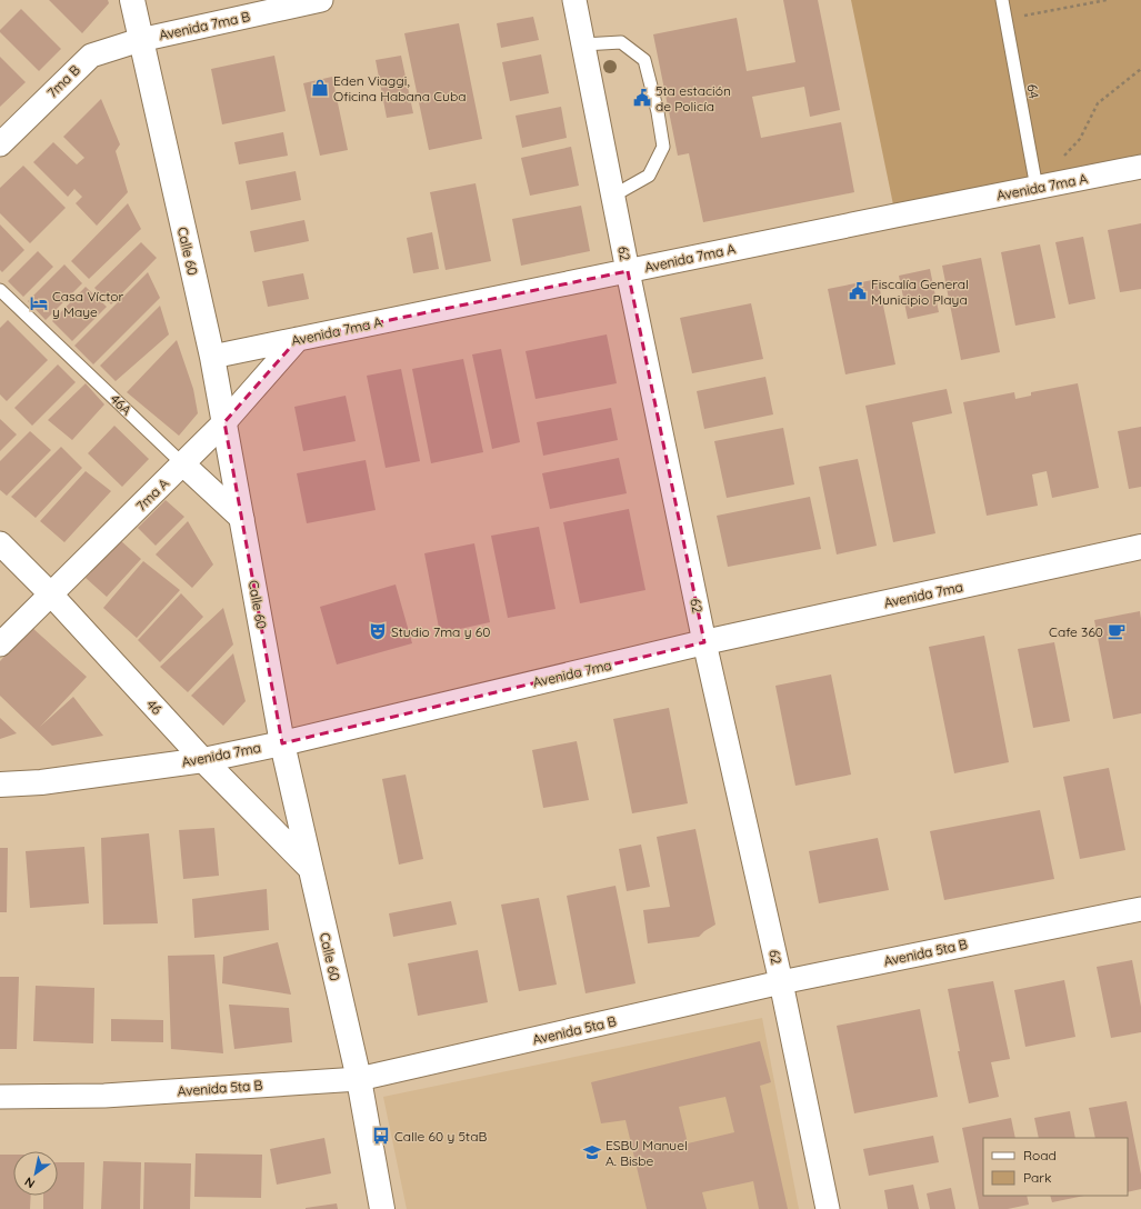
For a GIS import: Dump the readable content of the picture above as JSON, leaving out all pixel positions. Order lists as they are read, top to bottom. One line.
{"streets":{"street":["Avenida 7ma B","7ma B","Avenida 7ma A","Calle 60","62","46A","7ma A","Avenida 7ma","46","Avenida 5ta B"],"lane":["64"]},"crossings":[["Avenida 7ma B","7ma B"],["Avenida 7ma B","Calle 60"],["7ma B","Calle 60"],["64","Avenida 7ma A"],["Avenida 7ma A","Calle 60"],["Avenida 7ma A","62"],["Avenida 7ma A","7ma A"],["Calle 60","46A"],["Calle 60","7ma A"],["Calle 60","Avenida 7ma"],["Calle 60","46"],["Calle 60","Avenida 5ta B"],["62","Avenida 7ma"],["62","Avenida 5ta B"],["46A","7ma A"],["7ma A","46"],["Avenida 7ma","46"]],"places":{"shop":["Eden Viaggi, Oficina Habana Cuba"],"public building":["5ta estación de Policía","Fiscalía General Municipio Playa"],"hotel":["Casa Víctor y Maye"],"theatre":["Studio 7ma y 60"],"cafe":["Cafe 360"],"bus stop":["Calle 60 y 5taB"],"school or university":["ESBU Manuel A. Bisbe"]},"legend":["Road","Park"],"north":"bottom left"}
